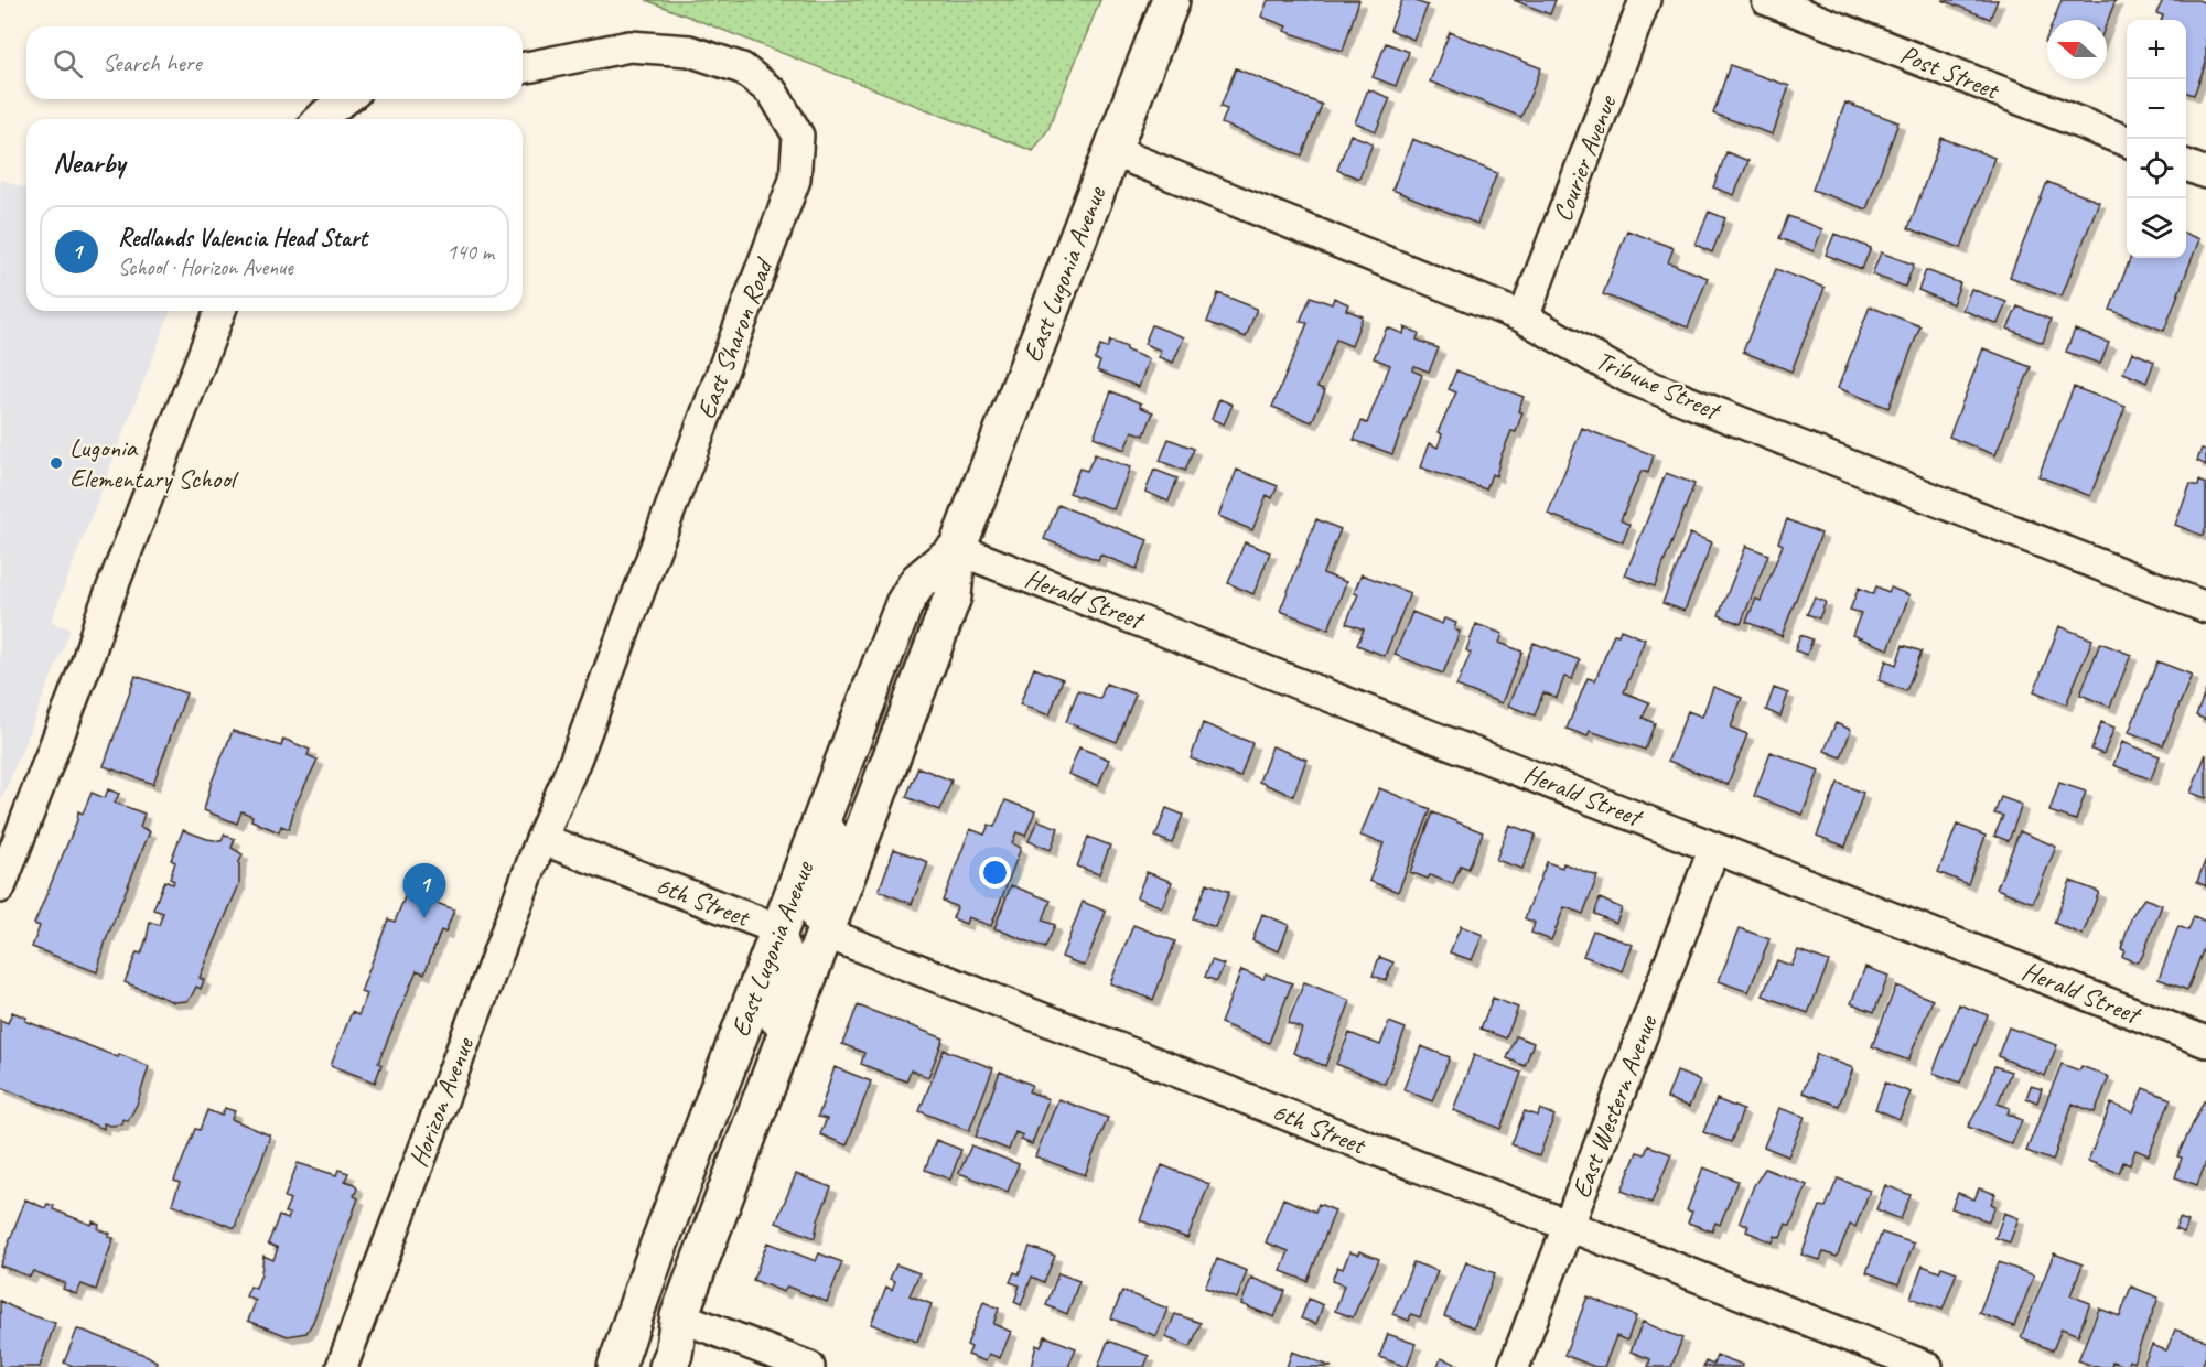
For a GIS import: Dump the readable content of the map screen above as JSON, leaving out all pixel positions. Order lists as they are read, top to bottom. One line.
{"streets":{"main road":["East Lugonia Avenue"],"street":["Post Street","Courier Avenue","East Sharon Road","Tribune Street","Herald Street","6th Street","Horizon Avenue","East Western Avenue"]},"crossings":[["Courier Avenue","Tribune Street"],["East Lugonia Avenue","Tribune Street"],["East Lugonia Avenue","Herald Street"],["East Lugonia Avenue","6th Street"],["East Sharon Road","6th Street"],["East Sharon Road","Horizon Avenue"],["Herald Street","East Western Avenue"],["6th Street","Horizon Avenue"],["6th Street","East Western Avenue"]],"places":["Lugonia Elementary School"],"north":"left","page":{"map_buttons":["+","−"],"search":"Search here","heading":"Nearby","list":[{"mark":"1","name":"Redlands Valencia Head Start","note":"School · Horizon Avenue","value":"140 m"}],"pins":"1"}}
